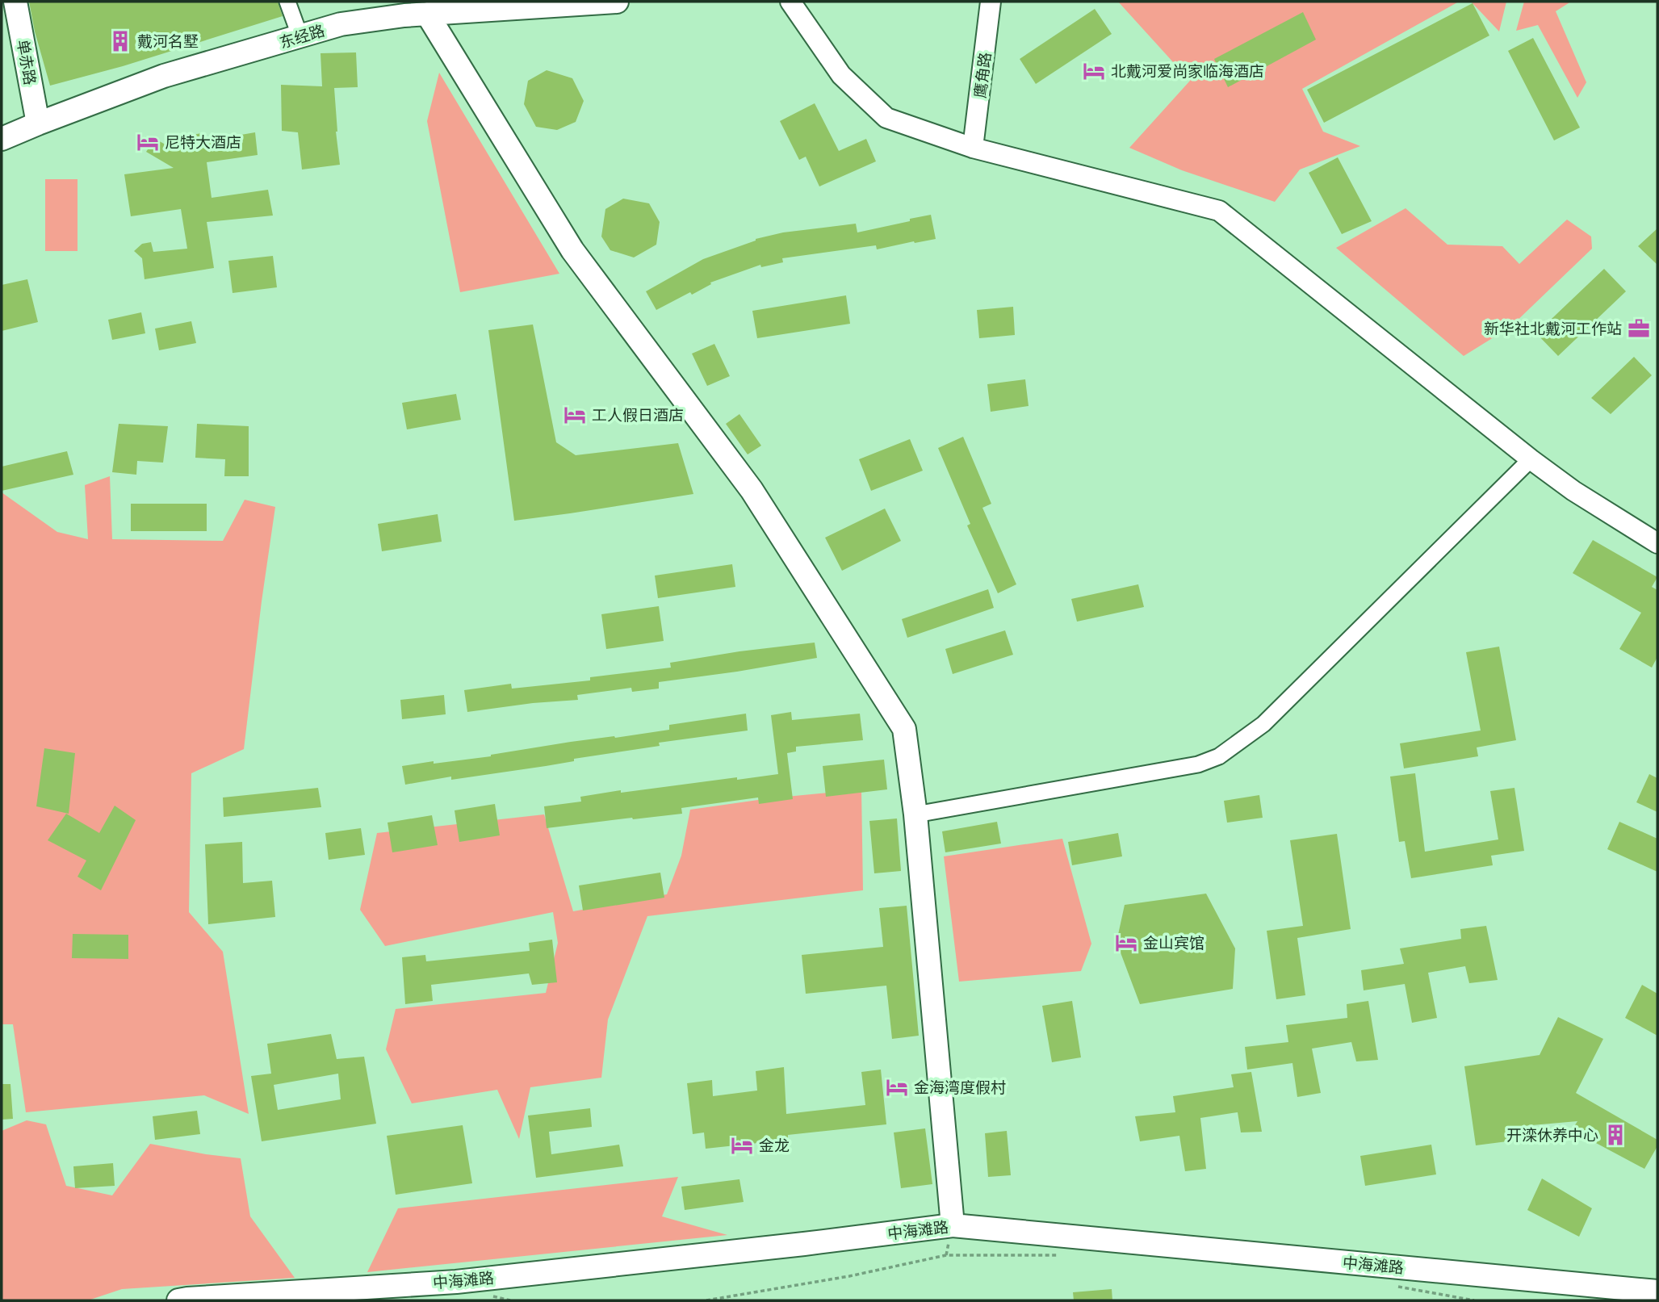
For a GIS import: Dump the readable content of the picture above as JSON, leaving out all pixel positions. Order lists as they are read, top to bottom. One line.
{"streets":{"main road":["东经路","单赤路","中海滩路"],"street":["鹰角路"]},"crossings":[["东经路","单赤路"]],"places":{"building":["戴河名墅","开滦休养中心"],"hotel":["北戴河爱尚家临海酒店","尼特大酒店","工人假日酒店","金山宾馆","金海湾度假村","金龙"],"office":["新华社北戴河工作站"]}}
